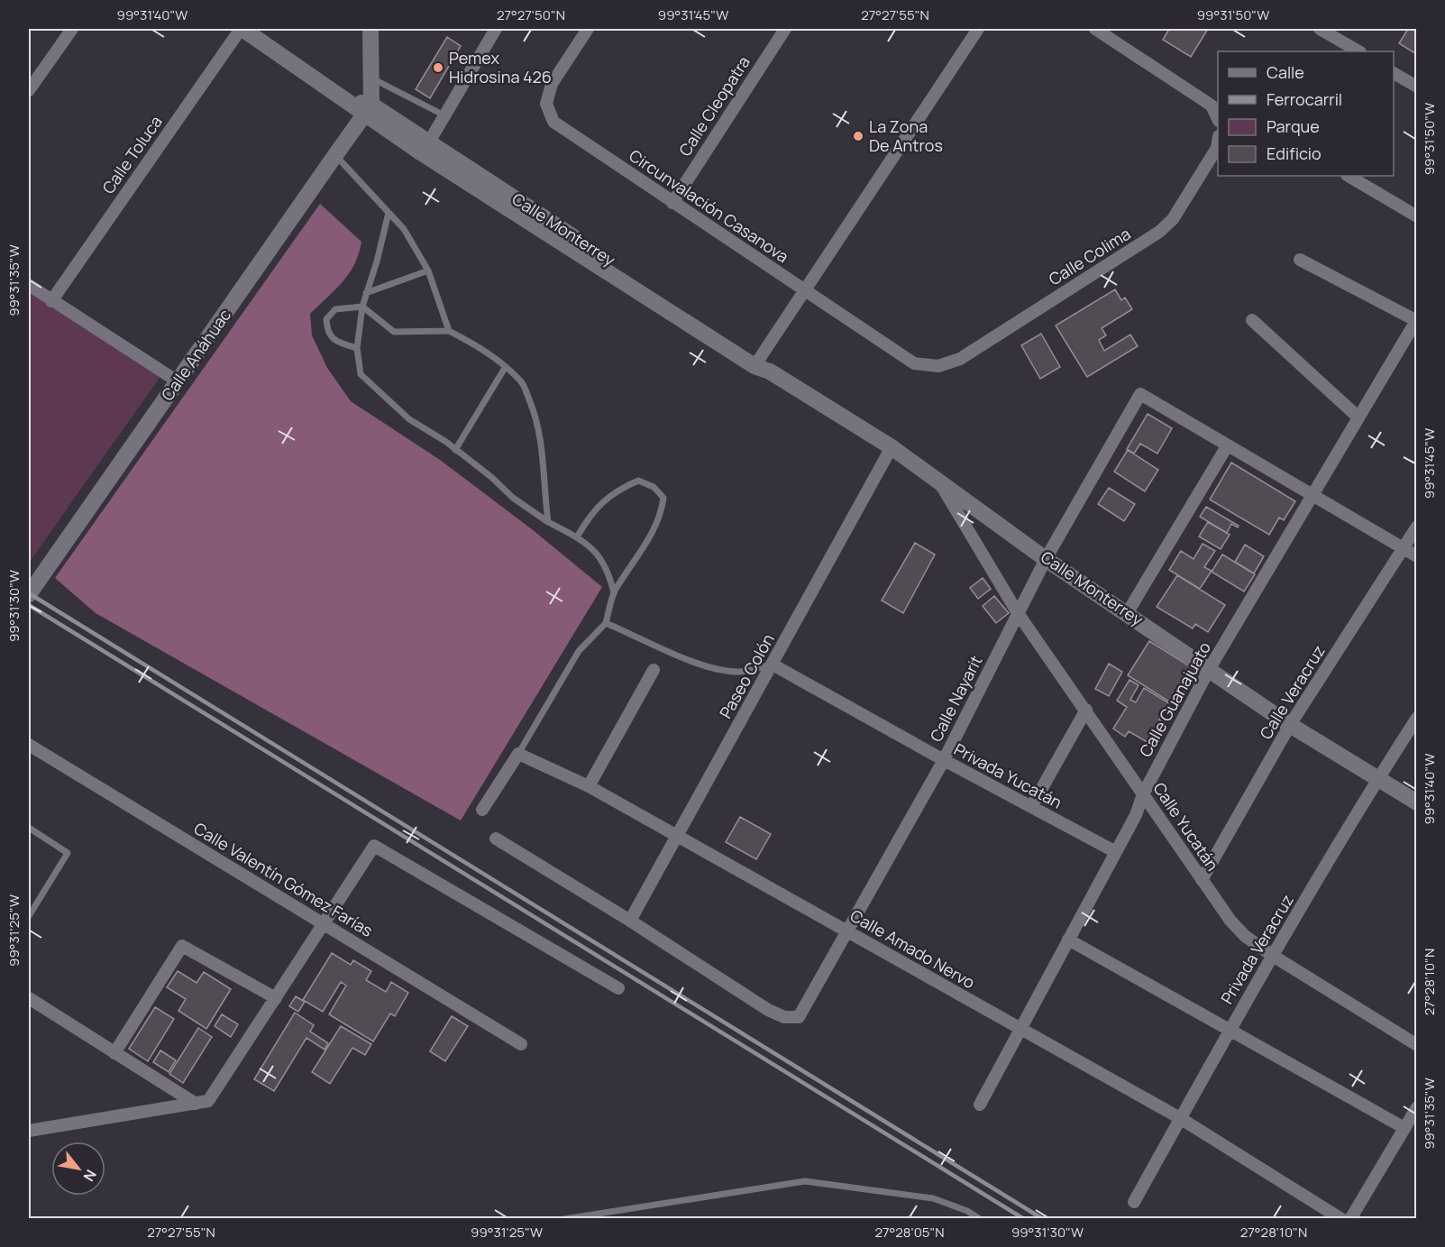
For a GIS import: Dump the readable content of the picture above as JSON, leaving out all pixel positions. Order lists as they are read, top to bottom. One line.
{"streets":{"street":["Calle Cleopatra","Calle Toluca","Circunvalación Casanova","Calle Monterrey","Calle Colima","Calle Anáhuac","Paseo Colón","Calle Veracruz","Calle Nayarit","Calle Guanajuato","Privada Yucatán","Calle Yucatán","Calle Valentín Gómez Farías","Calle Amado Nervo","Privada Veracruz"]},"crossings":[["Calle Cleopatra","Circunvalación Casanova"],["Calle Toluca","Calle Monterrey"],["Circunvalación Casanova","Calle Colima"],["Calle Monterrey","Calle Anáhuac"],["Calle Monterrey","Paseo Colón"],["Calle Monterrey","Calle Veracruz"],["Calle Monterrey","Calle Nayarit"],["Calle Monterrey","Calle Guanajuato"],["Calle Monterrey","Calle Yucatán"],["Calle Monterrey","Privada Veracruz"],["Paseo Colón","Calle Nayarit"],["Paseo Colón","Privada Yucatán"],["Paseo Colón","Calle Amado Nervo"],["Calle Veracruz","Calle Yucatán"],["Calle Nayarit","Privada Yucatán"],["Calle Nayarit","Calle Yucatán"],["Calle Nayarit","Calle Amado Nervo"],["Calle Guanajuato","Privada Yucatán"],["Calle Guanajuato","Calle Yucatán"],["Calle Guanajuato","Calle Amado Nervo"],["Calle Yucatán","Privada Veracruz"],["Calle Amado Nervo","Privada Veracruz"]],"places":["Pemex Hidrosina 426","La Zona De Antros"],"legend":["Calle","Ferrocarril","Parque","Edificio"],"north":"bottom right","coordinates":["99°31'40\"W","27°27'50\"N","99°31'45\"W","27°27'55\"N","99°31'50\"W","99°31'35\"W","99°31'30\"W","99°31'25\"W","27°28'10\"N","27°28'05\"N"]}
